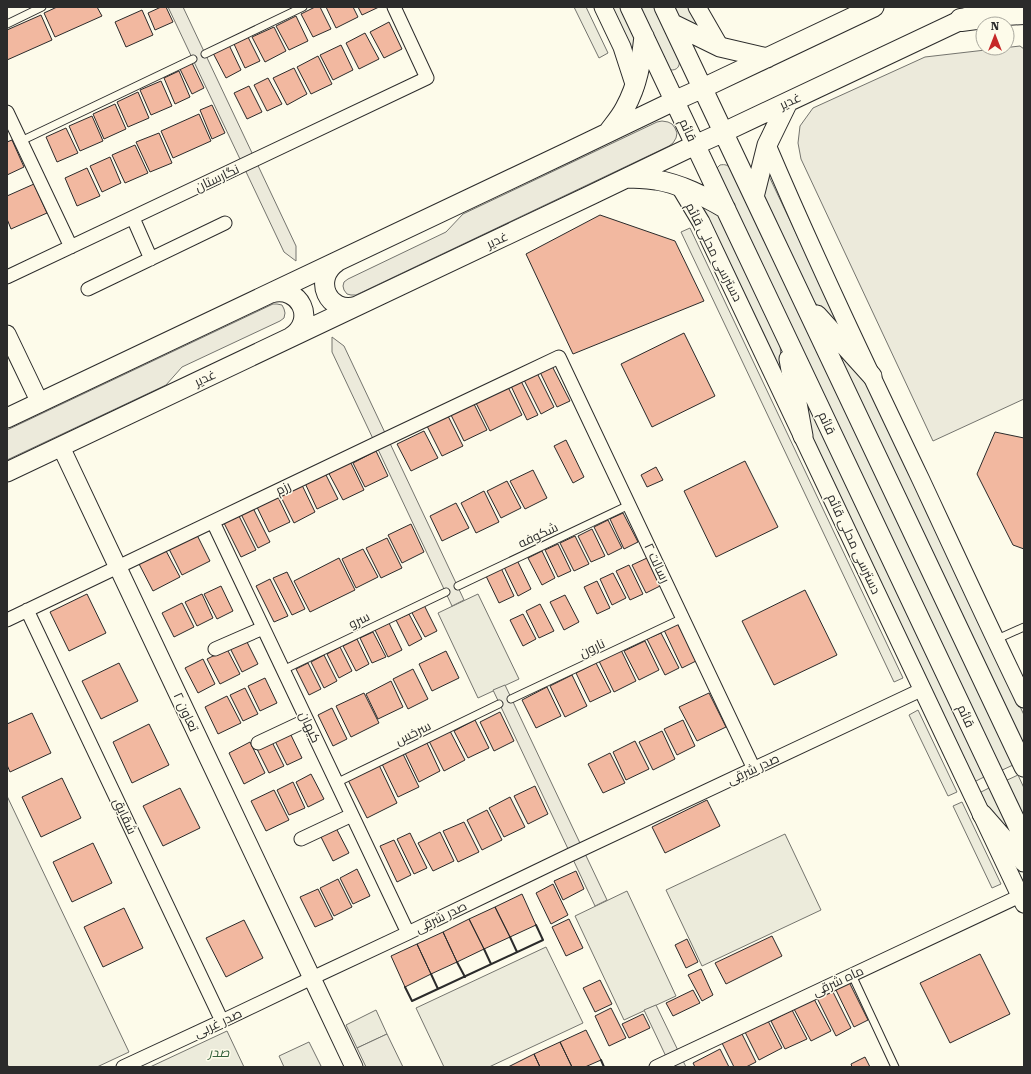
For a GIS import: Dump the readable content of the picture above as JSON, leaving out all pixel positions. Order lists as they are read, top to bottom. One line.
{"streets":{"main road":["غدیر","قائم"],"street":["نگارستان","دسترسی محلی قائم","رزم","رسالت ۲","تعاون ۲","کیهان","صدر شرقی","شقایق","ماه شرقی","صدر غربی"],"lane":["شکوفه","سرو","نارون","سرخس"]},"crossings":[["غدیر","قائم"],["غدیر","تعاون ۲"],["دسترسی محلی قائم","صدر شرقی"],["دسترسی محلی قائم","ماه شرقی"],["رزم","رسالت ۲"],["رزم","تعاون ۲"],["رزم","کیهان"],["رزم","شقایق"],["شکوفه","رسالت ۲"],["رسالت ۲","نارون"],["رسالت ۲","صدر شرقی"],["سرو","کیهان"],["تعاون ۲","صدر شرقی"],["تعاون ۲","صدر غربی"],["کیهان","سرخس"],["کیهان","صدر شرقی"],["صدر شرقی","صدر غربی"],["شقایق","صدر غربی"]],"parks":["صدر"],"north":"top"}
